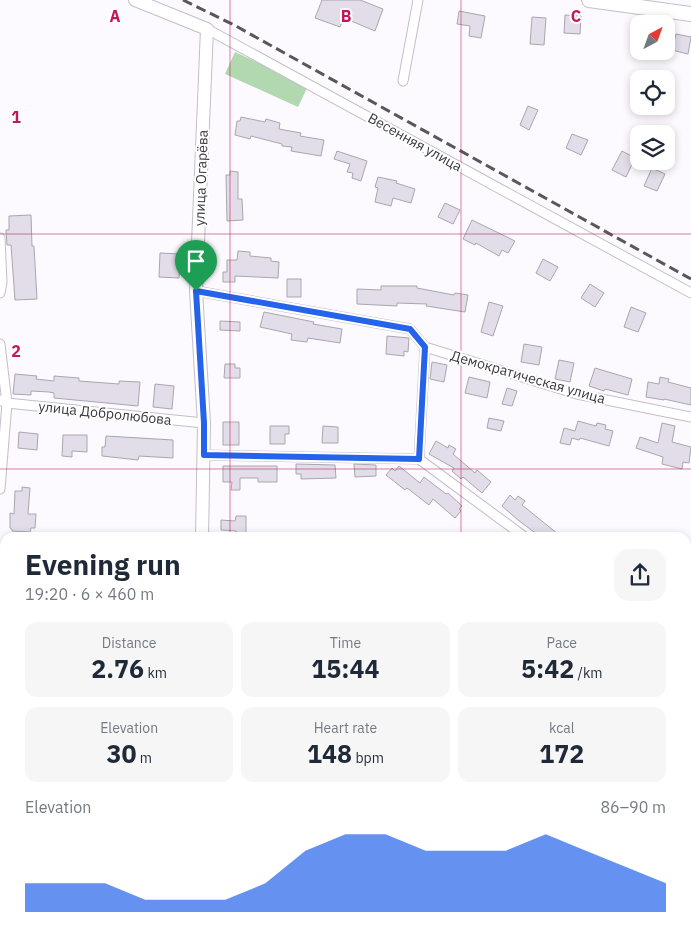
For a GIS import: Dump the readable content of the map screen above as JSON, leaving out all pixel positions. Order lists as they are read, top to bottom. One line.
{"streets":{"main road":["Весенняя улица","улица Огарёва"],"street":["Демократическая улица","улица Добролюбова"]},"crossings":[["Весенняя улица","улица Огарёва"],["улица Огарёва","улица Добролюбова"]],"north":"top right","page":{"heading":["Evening run","19:20 · 6 × 460 m"],"stats":[["Distance","2.76 km"],["Time","15:44"],["Pace","5:42 /km"],["Elevation","30 m"],["Heart rate","148 bpm"],["kcal","172"]],"chart":["Elevation","86–90 m"]},"grid":{"columns":["A","B","C"],"rows":["1","2"]}}
